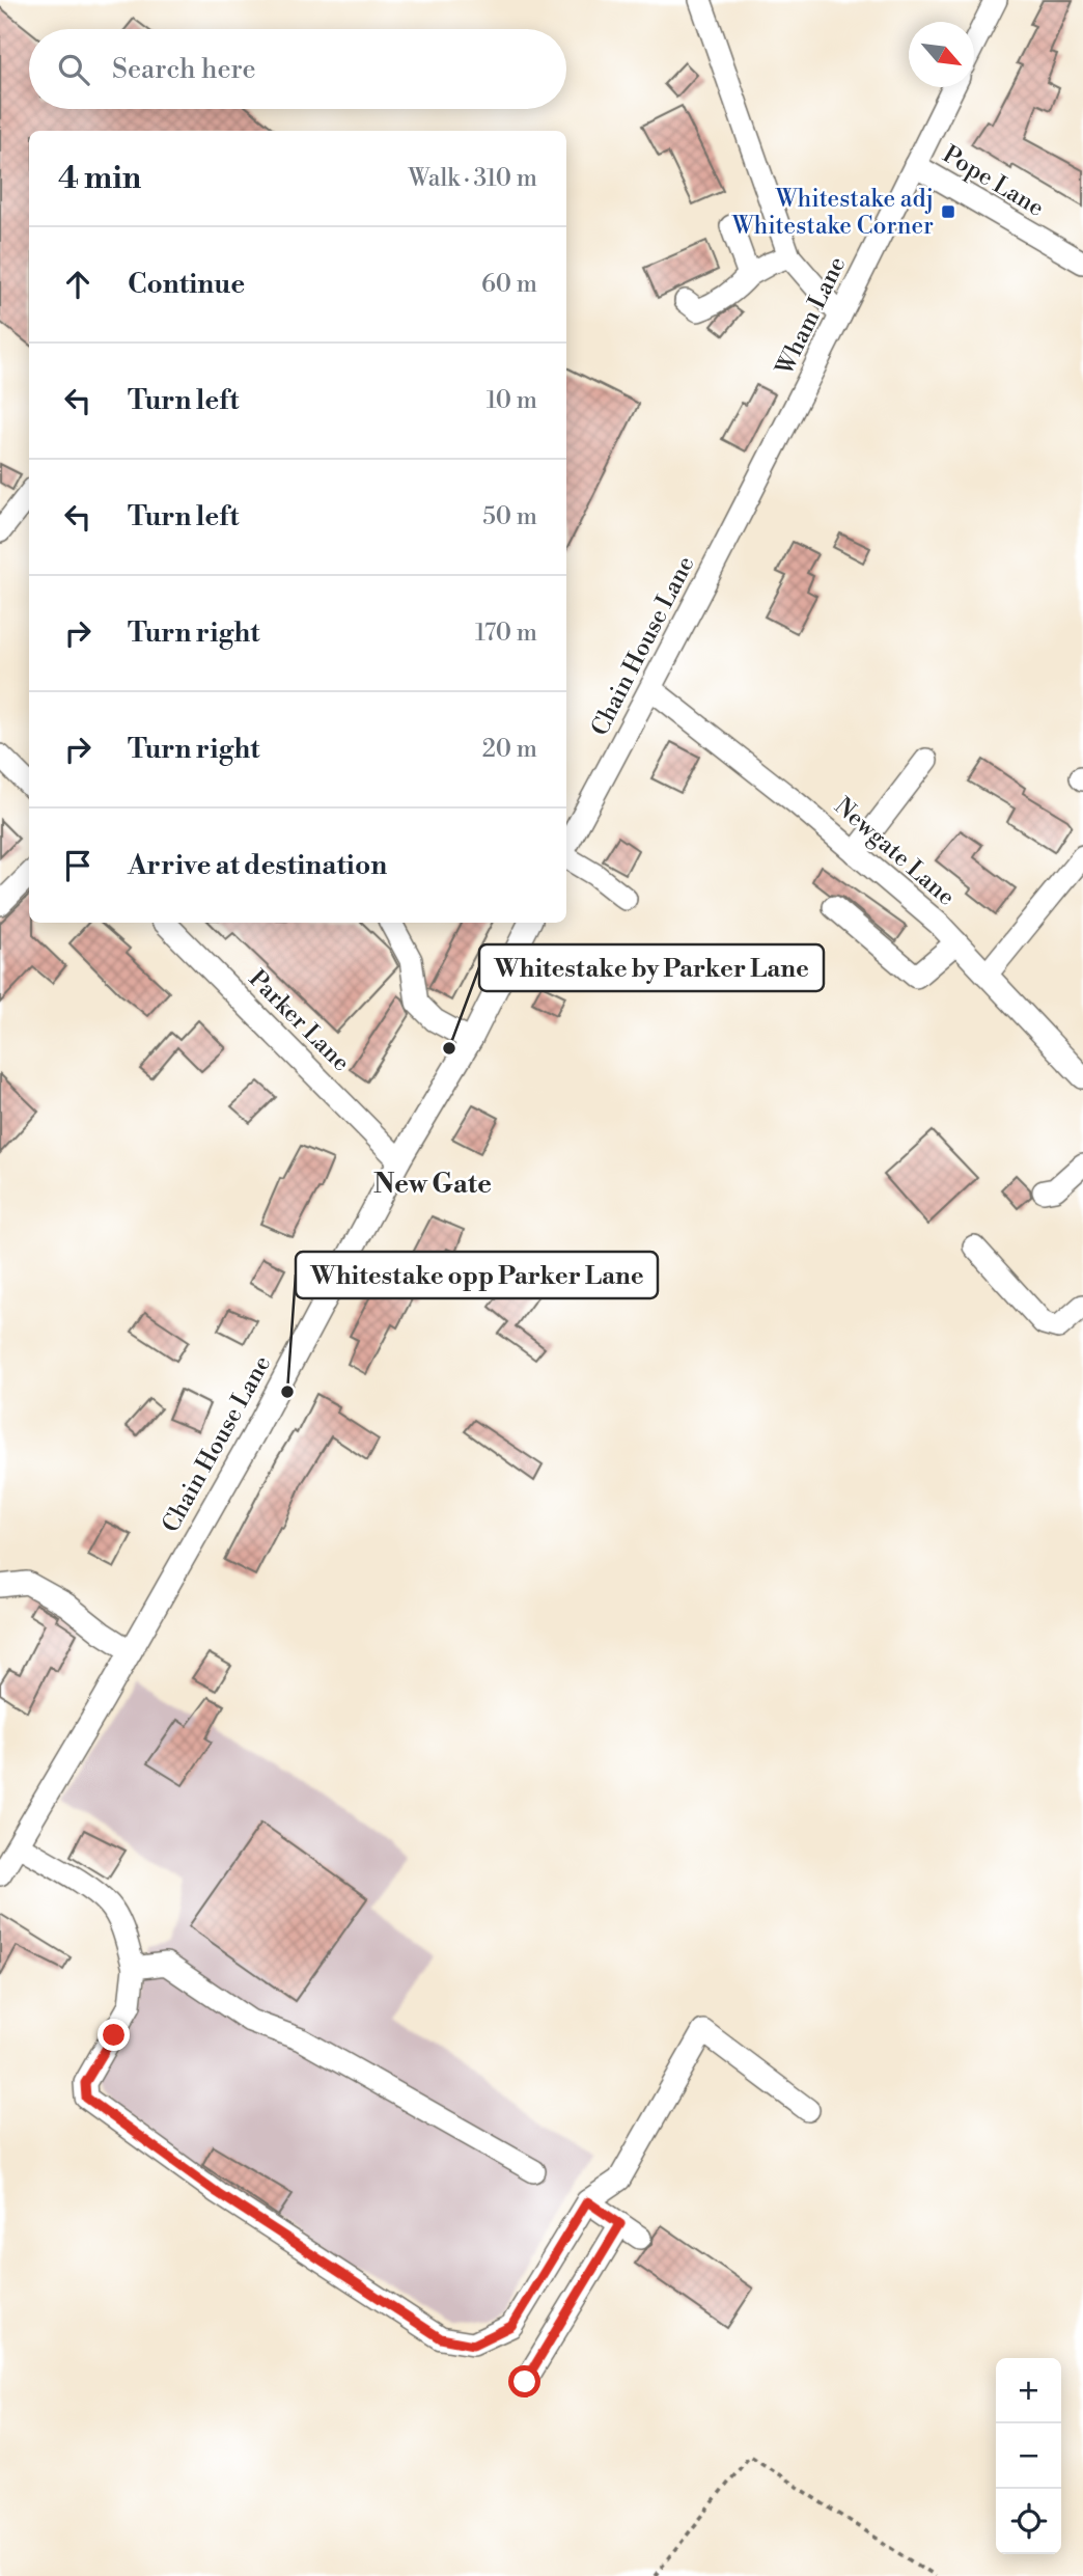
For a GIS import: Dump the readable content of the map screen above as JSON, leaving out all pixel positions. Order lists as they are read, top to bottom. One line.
{"streets":{"street":["Pope Lane","Wham Lane","Chain House Lane","Newgate Lane","Parker Lane"]},"crossings":[["Pope Lane","Wham Lane"],["Wham Lane","Chain House Lane"],["Chain House Lane","Newgate Lane"],["Chain House Lane","Parker Lane"]],"districts":["New Gate"],"places":{"transit":["Whitestake adj Whitestake Corner"],"other":["Whitestake by Parker Lane","Whitestake opp Parker Lane"]},"north":"bottom right","page":{"search":"Search here","heading":["4 min","Walk · 310 m"],"list":[["Continue","60 m"],["Turn left","10 m"],["Turn left","50 m"],["Turn right","170 m"],["Turn right","20 m"],"Arrive at destination"],"map_buttons":["+","−"]}}
